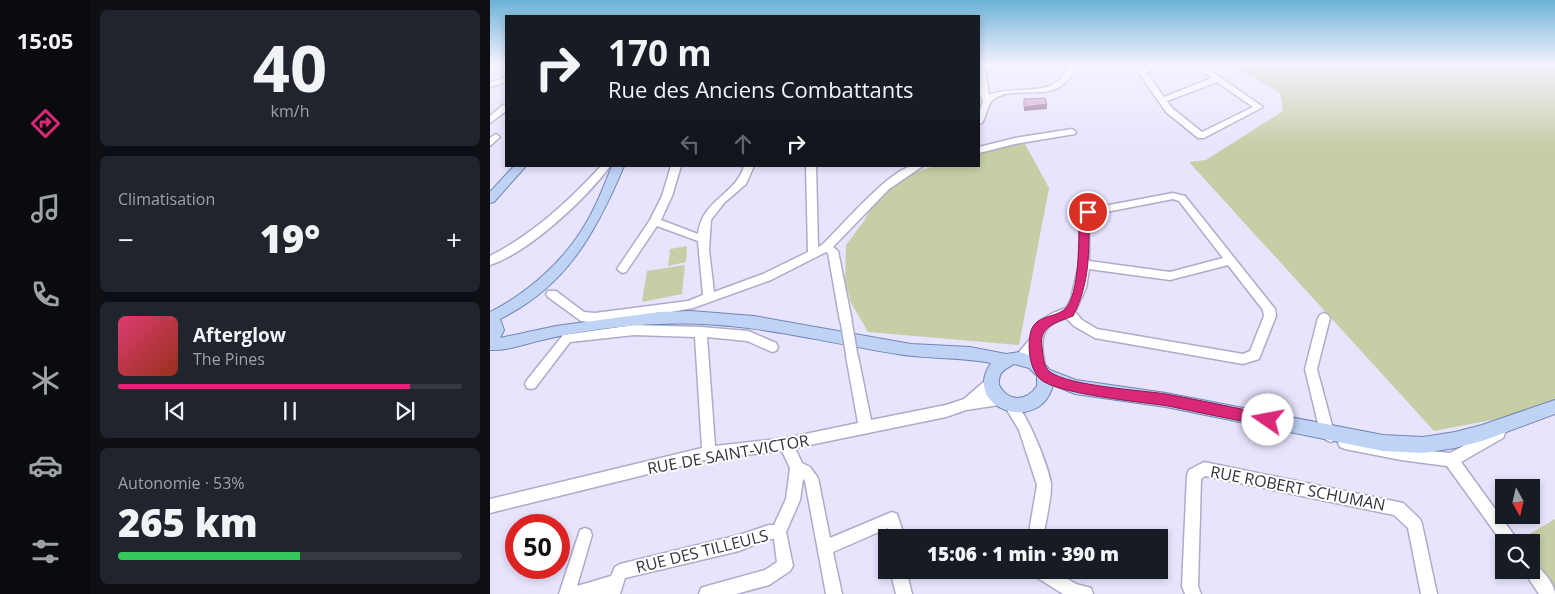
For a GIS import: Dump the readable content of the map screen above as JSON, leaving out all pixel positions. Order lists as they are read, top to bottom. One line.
{"streets":{"street":["RUE DE SAINT-VICTOR","RUE ROBERT SCHUMAN","RUE DES TILLEULS"]},"north":"bottom","page":{"tabs":"15:05","tile":[["40","km/h"],"Climatisation",["Autonomie · 53%","265 km"]],"turn":["170 m","Rue des Anciens Combattants"],"heat":["−","19°","+"],"song":["Afterglow","The Pines"],"limit":"50","trip":"15:06 · 1 min · 390 m"}}
